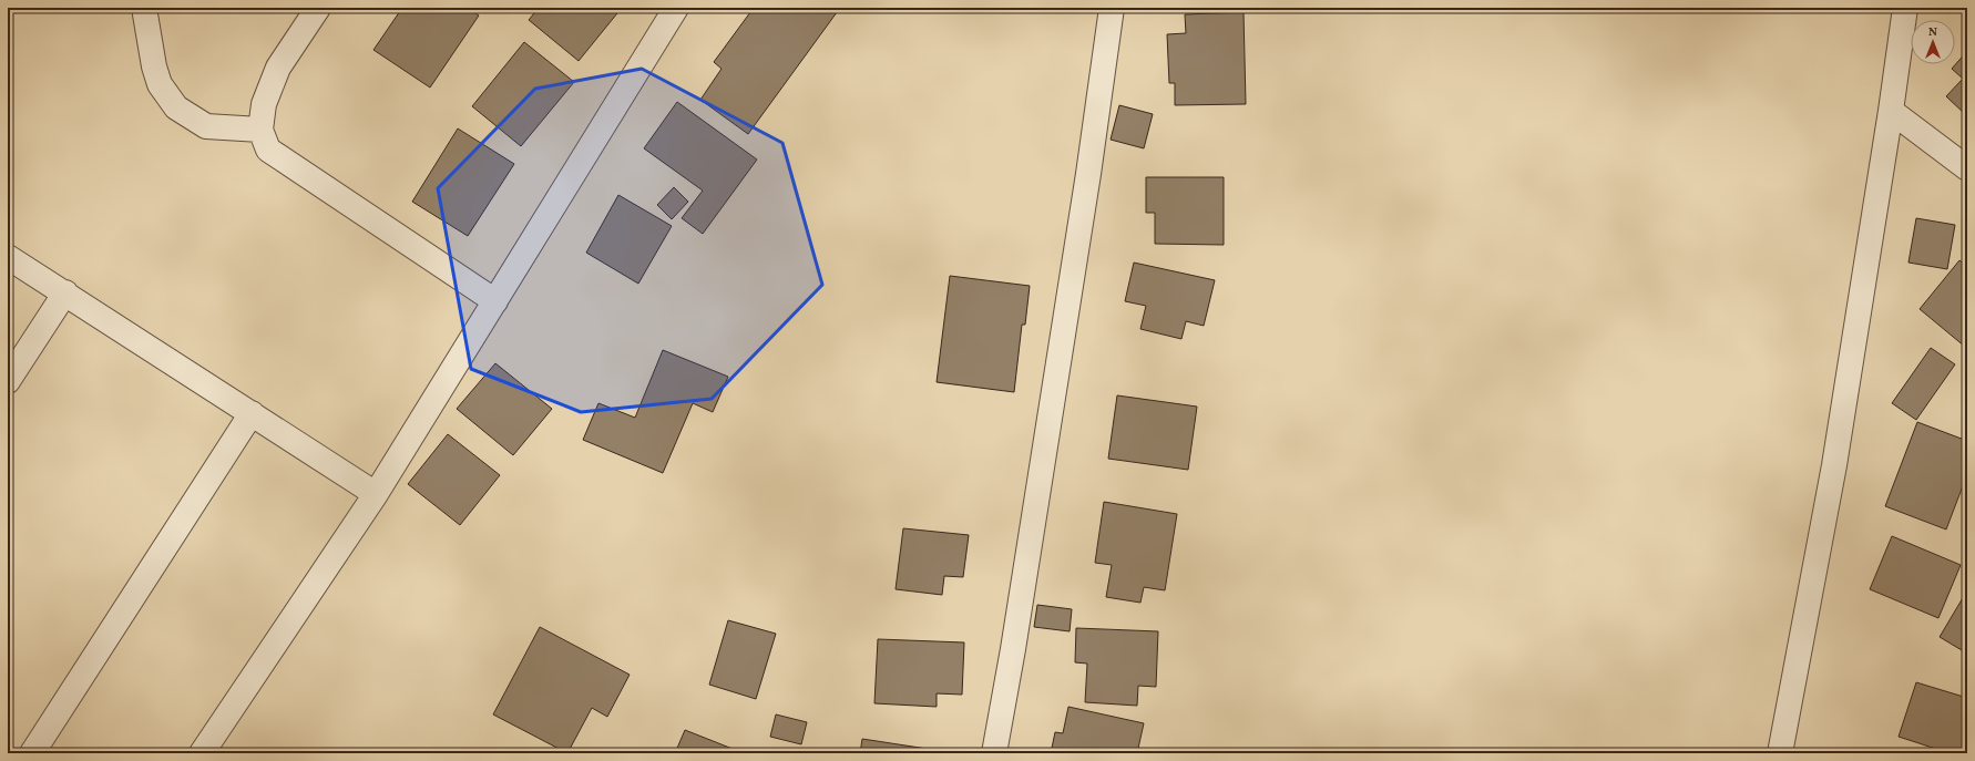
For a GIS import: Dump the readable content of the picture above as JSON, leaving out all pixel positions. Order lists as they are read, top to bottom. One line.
{"north":"top"}
